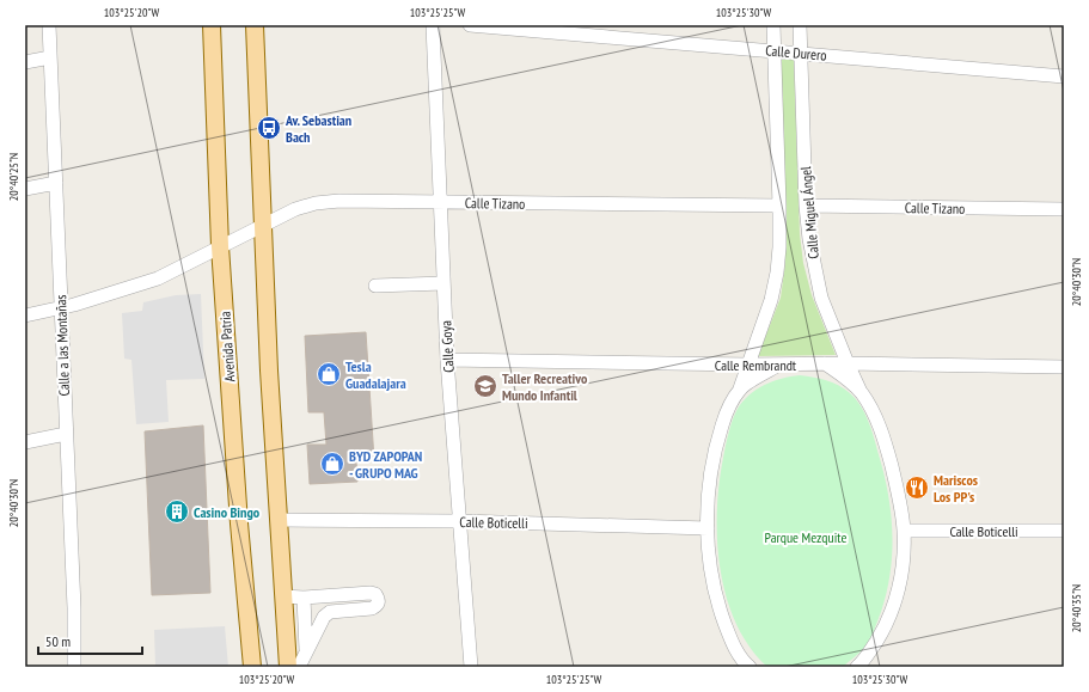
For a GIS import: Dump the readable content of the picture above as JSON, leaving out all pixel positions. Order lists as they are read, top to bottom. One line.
{"streets":{"main road":["Avenida Patria"],"street":["Calle Durero","Calle Tizano","Calle Miguel Ángel","Calle a las Montañas","Calle Goya","Calle Rembrandt","Calle Boticelli"]},"crossings":[["Calle Durero","Calle Miguel Ángel"],["Calle Tizano","Calle Miguel Ángel"],["Calle Tizano","Calle a las Montañas"],["Calle Tizano","Avenida Patria"],["Calle Tizano","Calle Goya"],["Calle Miguel Ángel","Calle Rembrandt"],["Calle Miguel Ángel","Calle Boticelli"],["Calle Goya","Calle Rembrandt"],["Calle Goya","Calle Boticelli"]],"parks":["Parque Mezquite"],"places":{"bus stop":["Av. Sebastian Bach"],"shop":["Tesla Guadalajara","BYD ZAPOPAN - GRUPO MAG"],"school or university":["Taller Recreativo Mundo Infantil"],"restaurant":["Mariscos Los PP's"],"building":["Casino Bingo"]},"scale_bar":"50 m","coordinates":["103°25'20\"W","103°25'25\"W","103°25'30\"W","20°40'25\"N","20°40'30\"N","20°40'35\"N"]}
